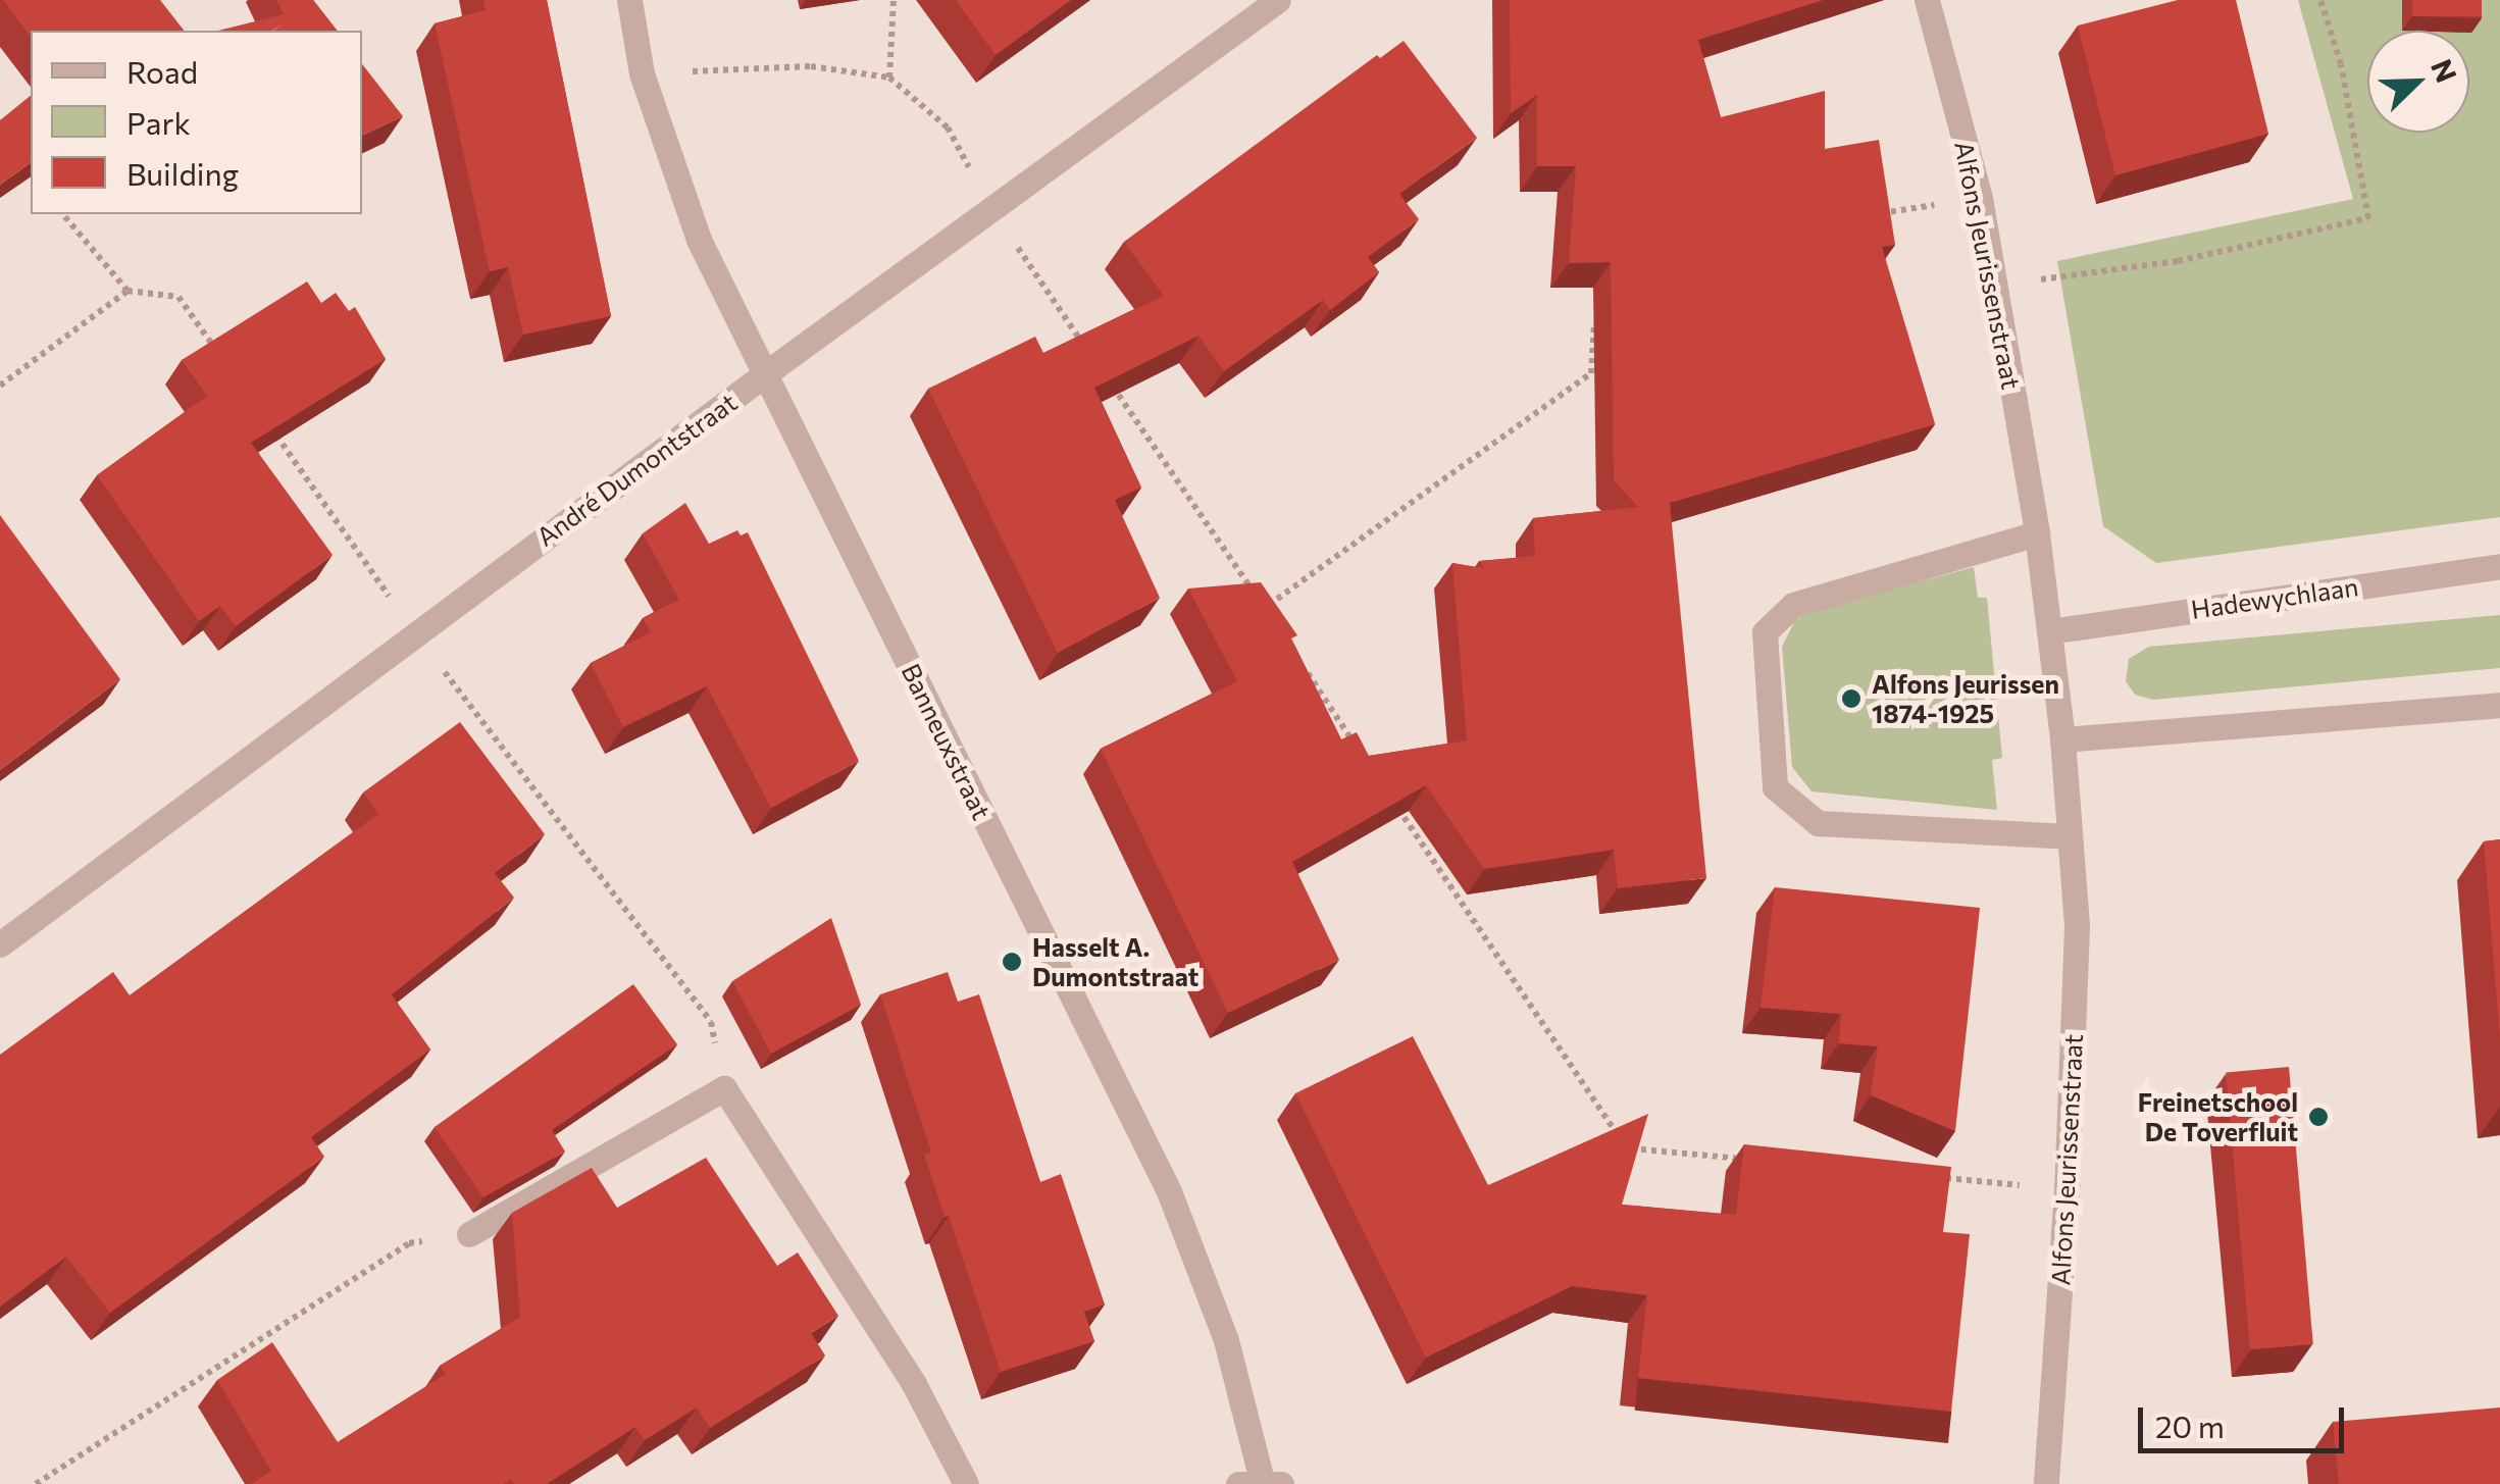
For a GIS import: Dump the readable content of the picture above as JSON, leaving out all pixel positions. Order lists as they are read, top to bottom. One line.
{"streets":{"street":["Alfons Jeurissenstraat","André Dumontstraat","Hadewychlaan","Banneuxstraat"]},"crossings":[["Alfons Jeurissenstraat","Hadewychlaan"],["André Dumontstraat","Banneuxstraat"]],"places":["Alfons Jeurissen 1874-1925","Hasselt A. Dumontstraat","Freinetschool De Toverfluit"],"legend":["Road","Park","Building"],"scale_bar":"20 m","north":"top right"}
